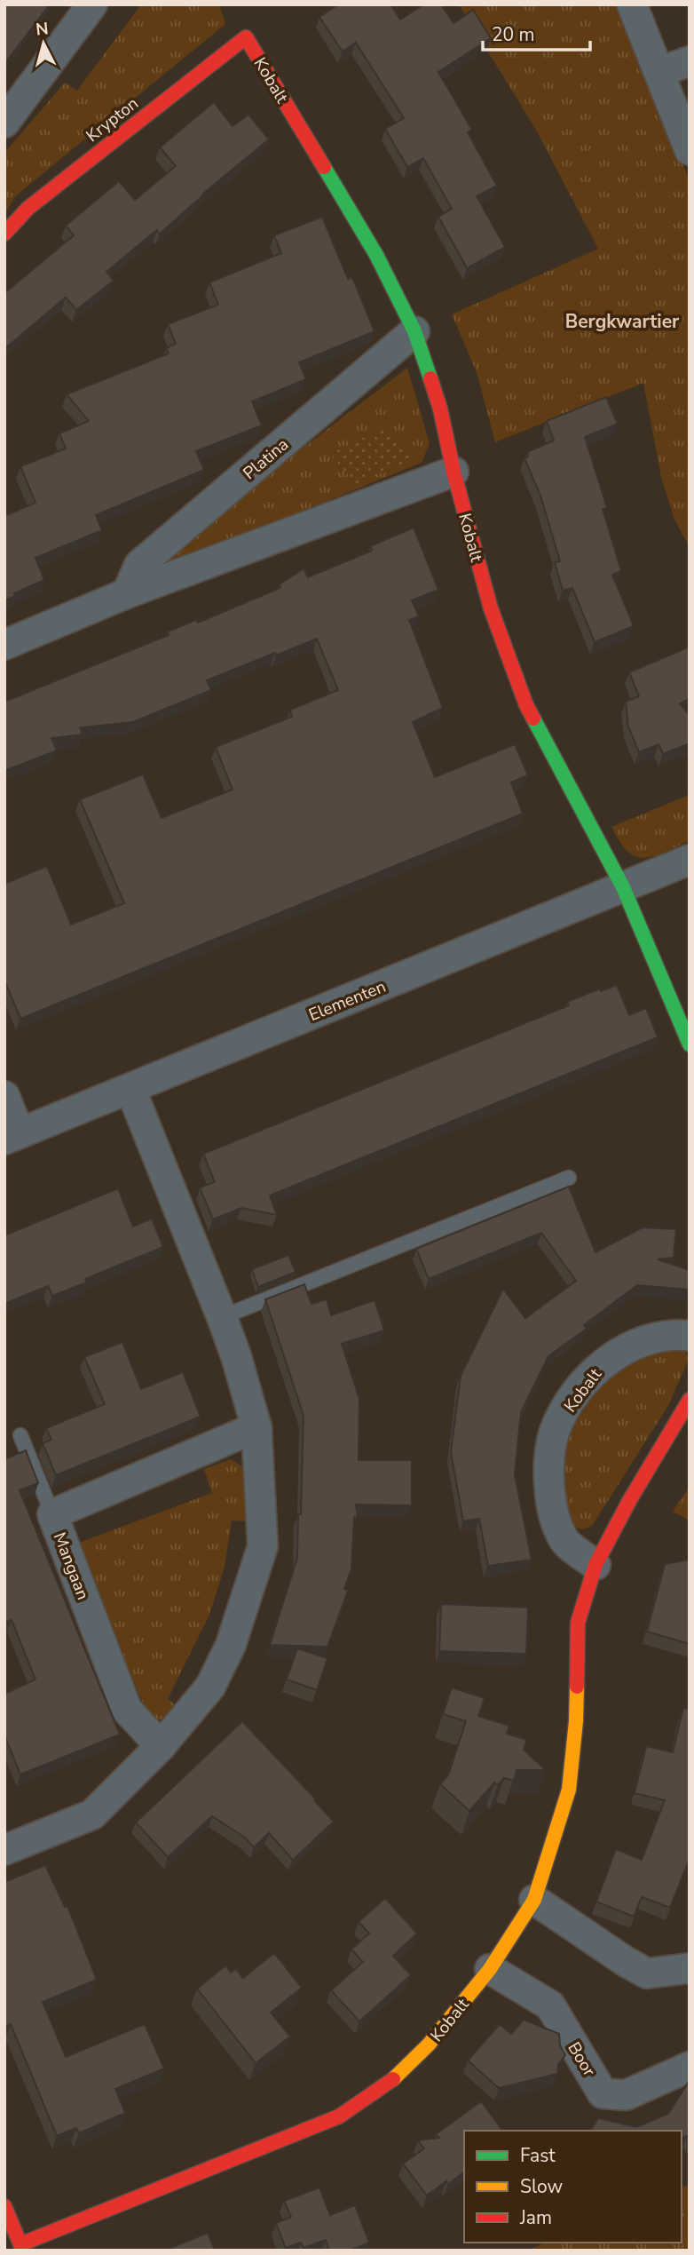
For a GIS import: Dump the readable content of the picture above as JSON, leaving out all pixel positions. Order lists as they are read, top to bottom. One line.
{"streets":{"street":["Kobalt","Krypton","Platina","Elementen","Mangaan","Boor"]},"crossings":[["Kobalt","Krypton"],["Kobalt","Platina"],["Kobalt","Elementen"],["Kobalt","Boor"]],"districts":["Bergkwartier"],"legend":["Fast","Slow","Jam"],"scale_bar":"20 m","north":"top"}
